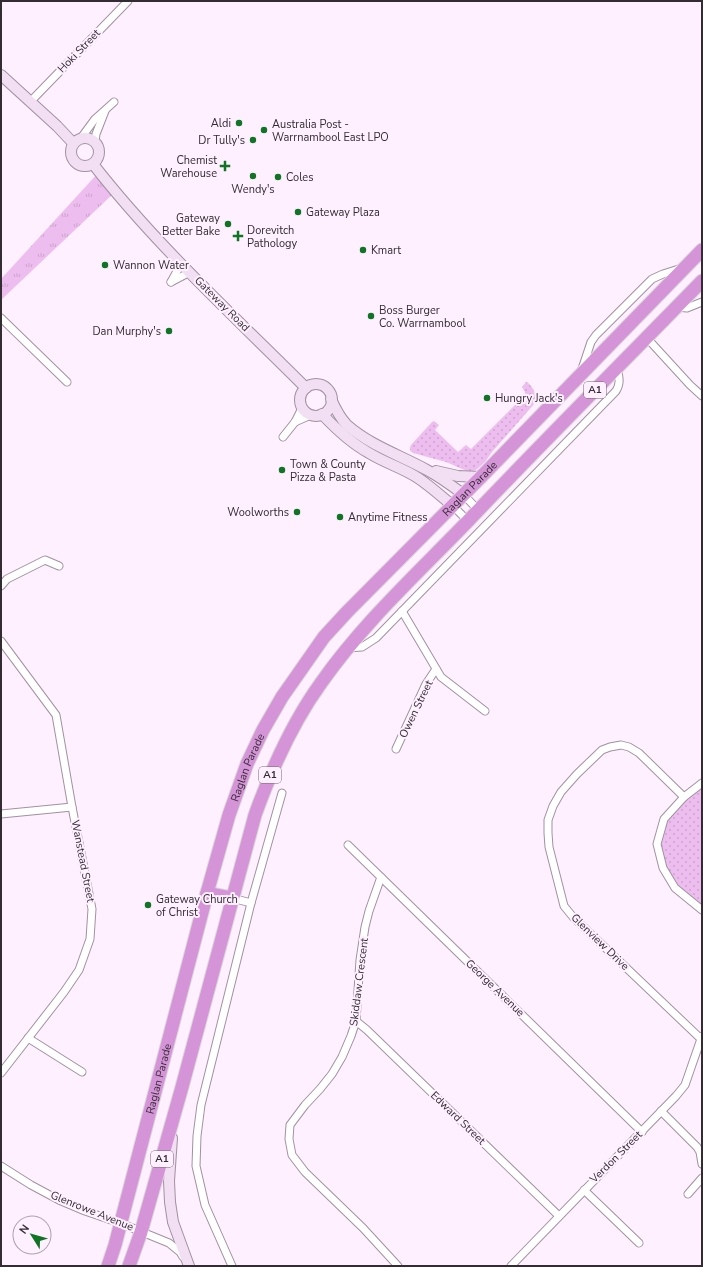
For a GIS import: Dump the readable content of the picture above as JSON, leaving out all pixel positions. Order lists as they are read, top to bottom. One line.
{"streets":{"highway":["A1","Raglan Parade"],"street":["Hoki Street","Gateway Road","Owen Street","Wanstead Street","Glenview Drive","Skiddaw Crescent","George Avenue","Edward Street","Verdon Street","Glenrowe Avenue"]},"crossings":[["Raglan Parade","Glenrowe Avenue"],["Glenview Drive","Verdon Street"],["Skiddaw Crescent","George Avenue"],["Skiddaw Crescent","Edward Street"],["George Avenue","Verdon Street"],["Edward Street","Verdon Street"]],"places":{"other":["Aldi","Australia Post - Warrnambool East LPO","Dr Tully's","Wendy's","Coles","Gateway Plaza","Gateway Better Bake","Kmart","Wannon Water","Boss Burger Co. Warrnambool","Dan Murphy's","Hungry Jack's","Town & County Pizza & Pasta","Woolworths","Anytime Fitness","Gateway Church of Christ"],"health":["Chemist Warehouse","Dorevitch Pathology"]},"north":"top left"}
